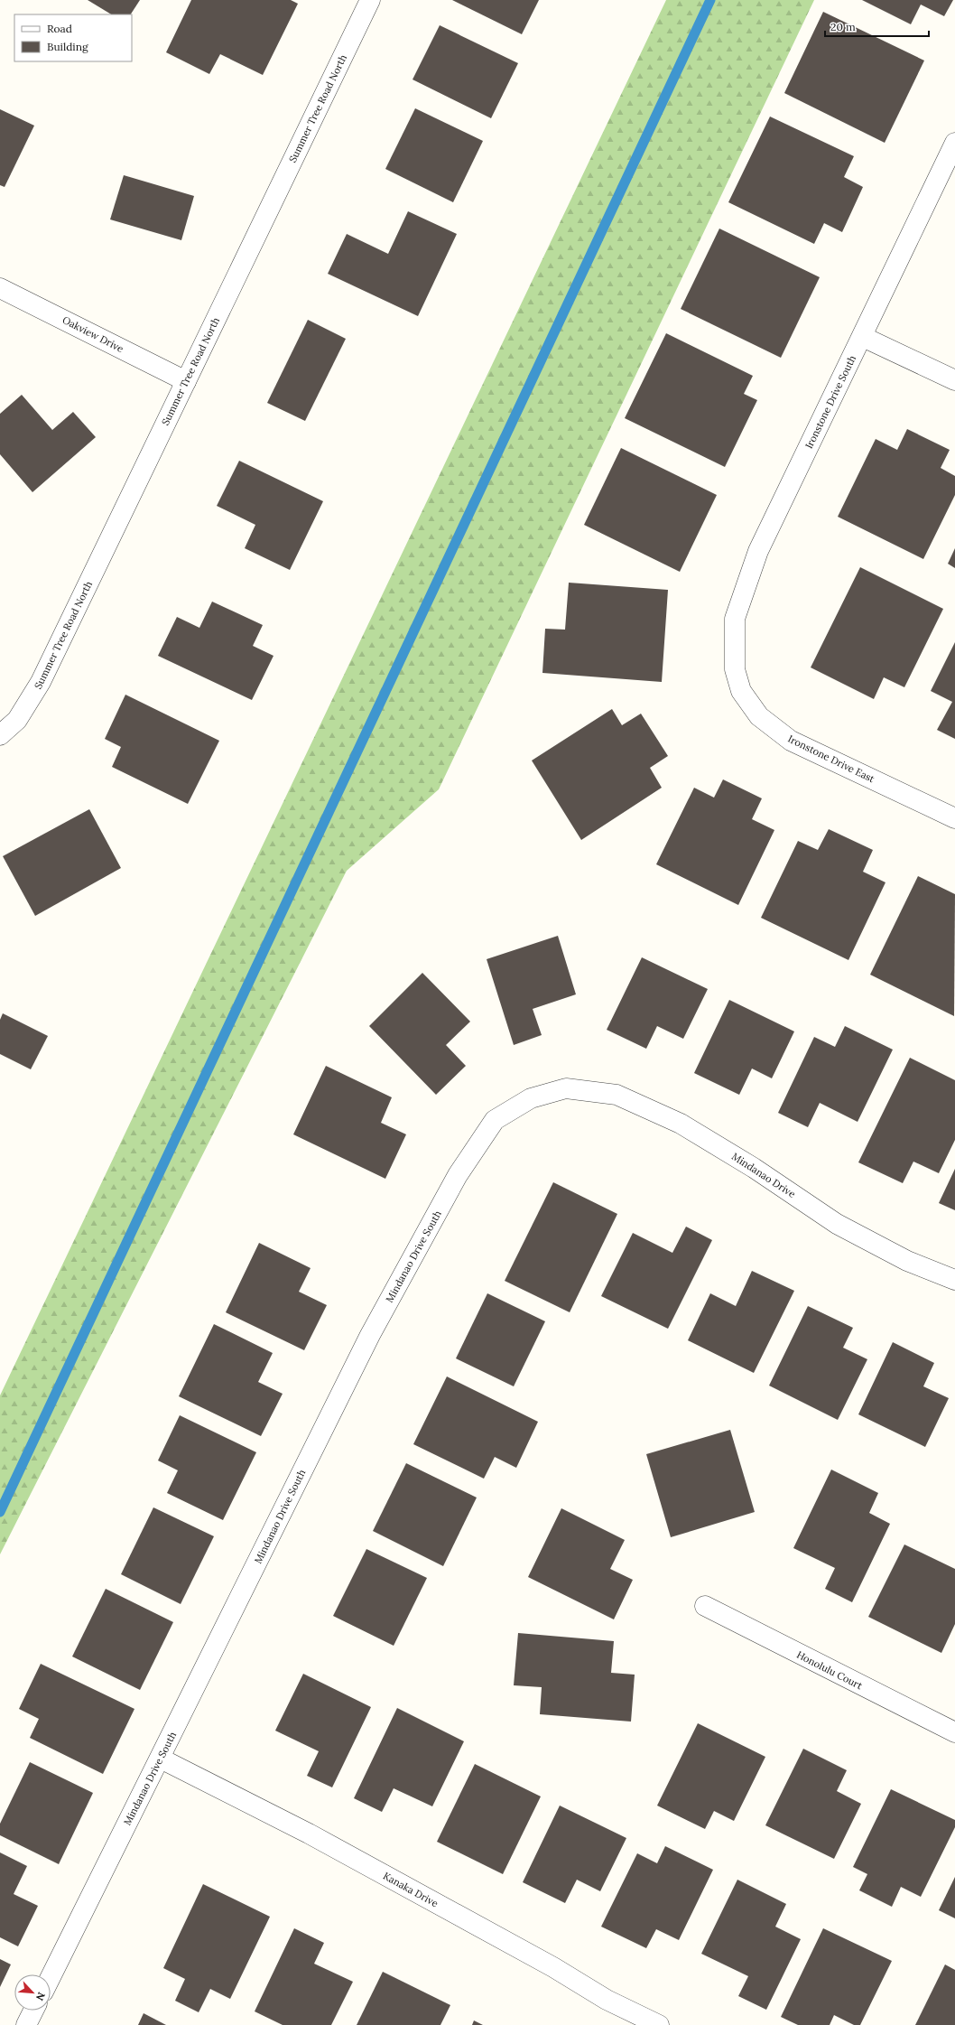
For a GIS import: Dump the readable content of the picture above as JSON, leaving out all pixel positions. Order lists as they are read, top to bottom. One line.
{"streets":{"street":["Summer Tree Road North","Oakview Drive","Ironstone Drive South","Ironstone Drive East","Mindanao Drive","Mindanao Drive South","Honolulu Court","Kanaka Drive"]},"crossings":[["Summer Tree Road North","Oakview Drive"],["Ironstone Drive South","Ironstone Drive East"],["Mindanao Drive","Mindanao Drive South"],["Mindanao Drive South","Kanaka Drive"]],"legend":["Road","Building"],"scale_bar":"20 m","north":"bottom right"}
